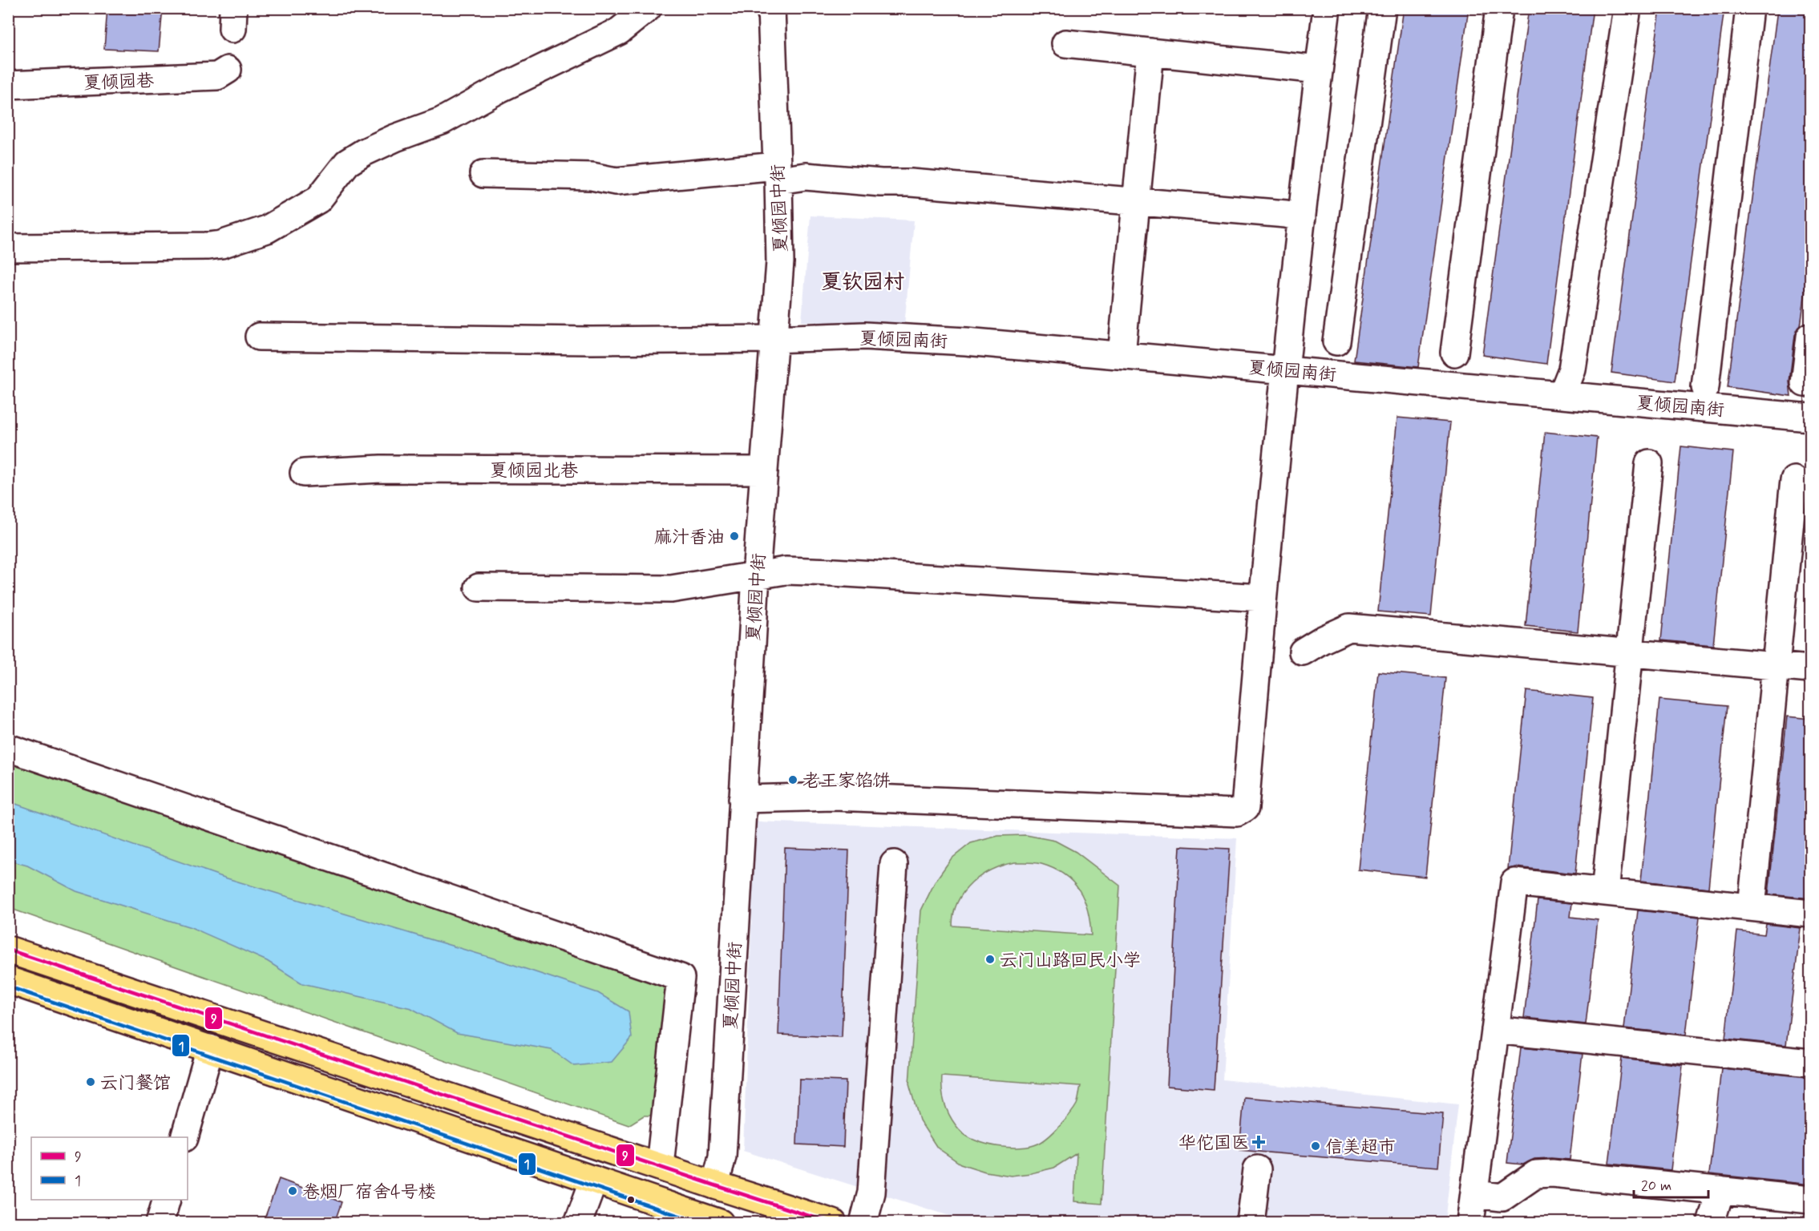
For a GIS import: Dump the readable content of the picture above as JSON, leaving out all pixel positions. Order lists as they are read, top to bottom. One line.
{"streets":{"street":["夏倾园巷","夏倾园中街","夏倾园南街","夏倾园北巷"]},"crossings":[["夏倾园中街","夏倾园南街"],["夏倾园中街","夏倾园北巷"]],"districts":["夏钦园村"],"places":{"other":["麻汁香油","老王家馅饼","云门山路回民小学","云门餐馆","信美超市","卷烟厂宿舍4号楼"],"health":["华佗国医"]},"lines":["transit line 9","transit line 1"],"legend":["9","1"],"scale_bar":"20 m"}
